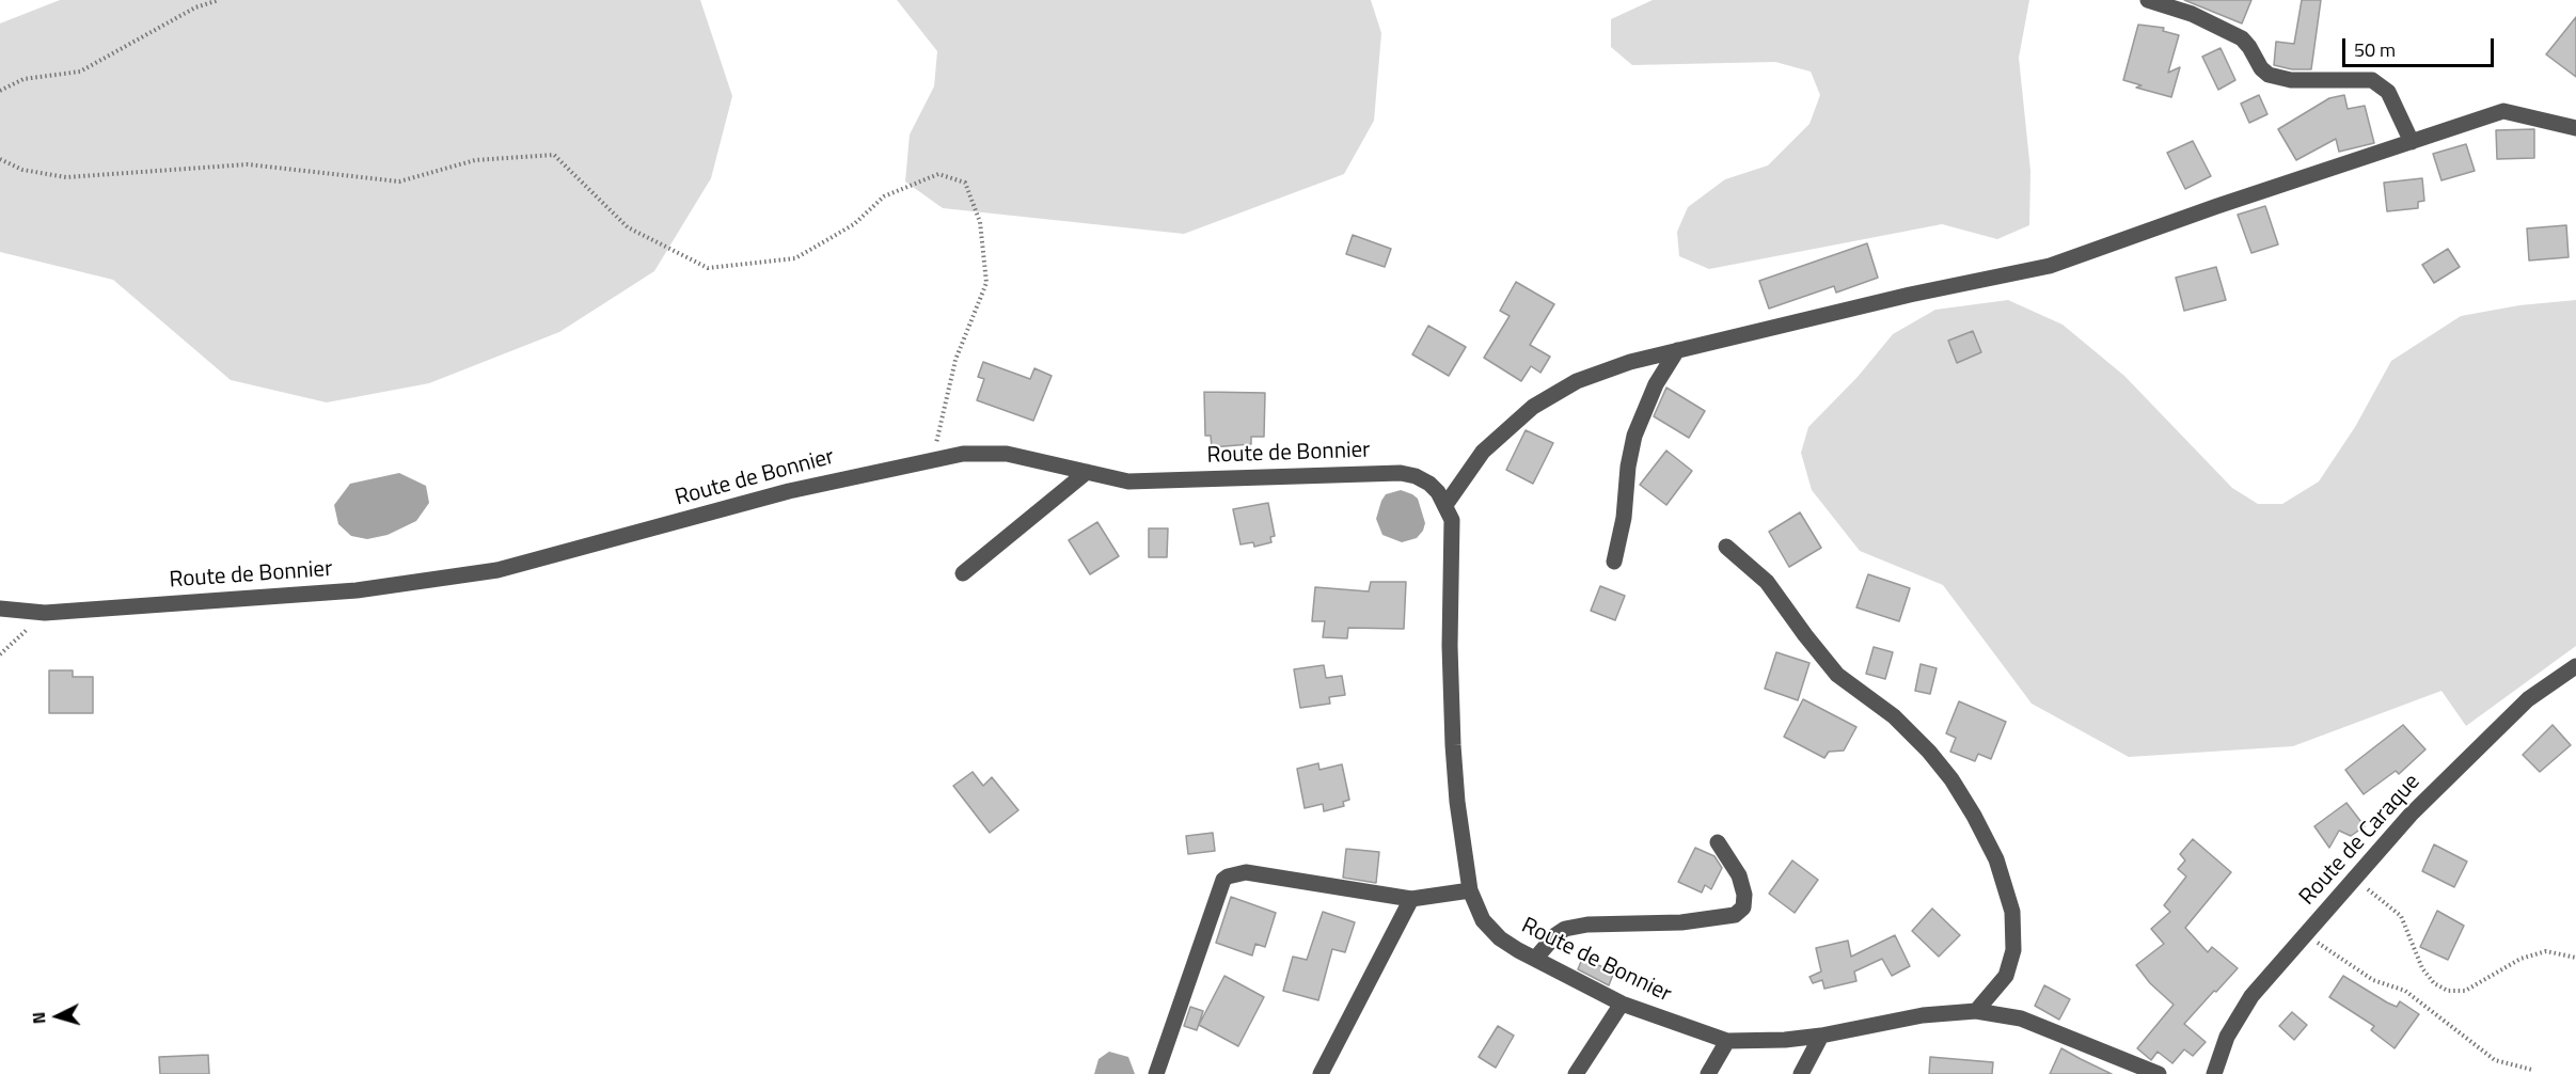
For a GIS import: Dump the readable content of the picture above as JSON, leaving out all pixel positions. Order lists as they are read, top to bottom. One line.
{"streets":{"street":["Route de Bonnier","Route de Caraque"]},"scale_bar":"50 m","north":"left"}
